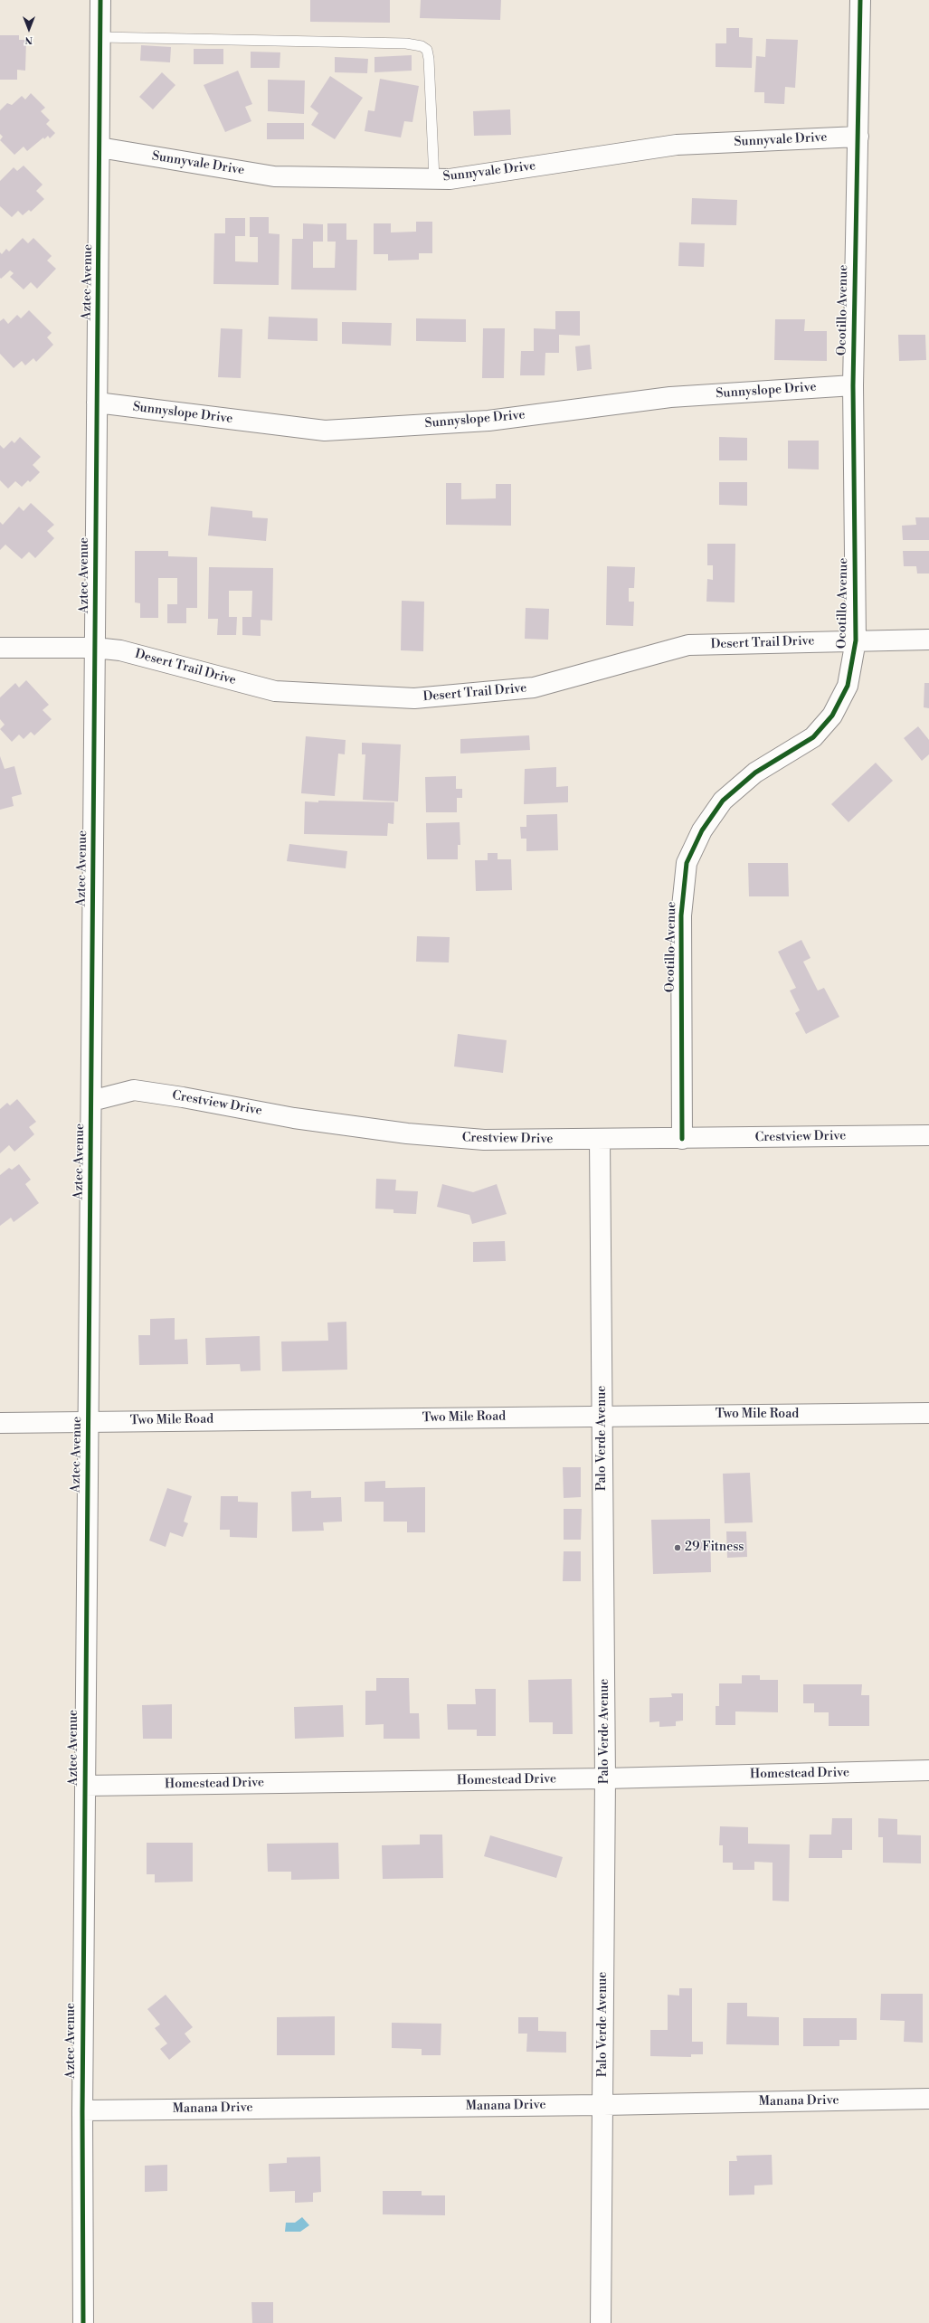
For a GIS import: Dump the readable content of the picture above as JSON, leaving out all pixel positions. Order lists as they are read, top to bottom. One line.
{"streets":{"street":["Sunnyvale Drive","Aztec Avenue","Ocotillo Avenue","Sunnyslope Drive","Desert Trail Drive","Crestview Drive","Two Mile Road","Palo Verde Avenue","Homestead Drive","Manana Drive"]},"crossings":[["Sunnyvale Drive","Aztec Avenue"],["Sunnyvale Drive","Ocotillo Avenue"],["Aztec Avenue","Sunnyslope Drive"],["Aztec Avenue","Desert Trail Drive"],["Aztec Avenue","Crestview Drive"],["Aztec Avenue","Two Mile Road"],["Aztec Avenue","Homestead Drive"],["Aztec Avenue","Manana Drive"],["Ocotillo Avenue","Sunnyslope Drive"],["Ocotillo Avenue","Desert Trail Drive"],["Ocotillo Avenue","Crestview Drive"],["Crestview Drive","Palo Verde Avenue"],["Two Mile Road","Palo Verde Avenue"],["Palo Verde Avenue","Homestead Drive"],["Palo Verde Avenue","Manana Drive"]],"places":["29 Fitness"],"north":"bottom"}
